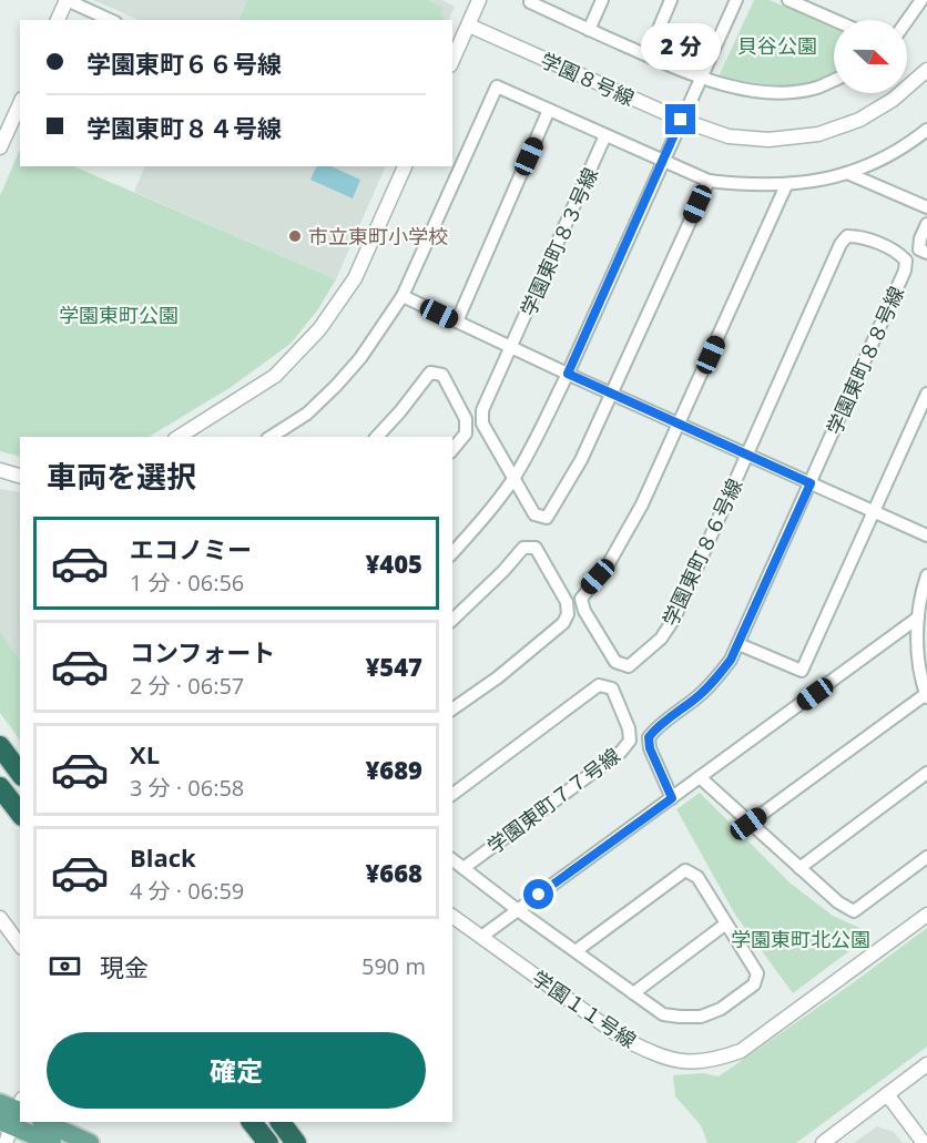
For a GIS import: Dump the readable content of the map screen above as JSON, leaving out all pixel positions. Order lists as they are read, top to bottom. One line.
{"streets":{"street":["学園８号線","学園東町８３号線","学園東町８８号線","学園東町８６号線","学園東町７７号線","学園１１号線"]},"crossings":[["学園東町８８号線","学園東町８６号線"]],"parks":["貝谷公園","学園東町公園","学園東町北公園"],"places":["市立東町小学校"],"north":"right","page":{"banner":["学園東町６６号線","学園東町８４号線"],"bubble":"2 分","heading":"車両を選択","list":[{"name":"エコノミー","note":"1 分 · 06:56","value":"¥405"},{"name":"コンフォート","note":"2 分 · 06:57","value":"¥547"},{"name":"XL","note":"3 分 · 06:58","value":"¥689"},{"name":"Black","note":"4 分 · 06:59","value":"¥668"}],"pay":["現金","590 m"],"buttons":"確定"}}
